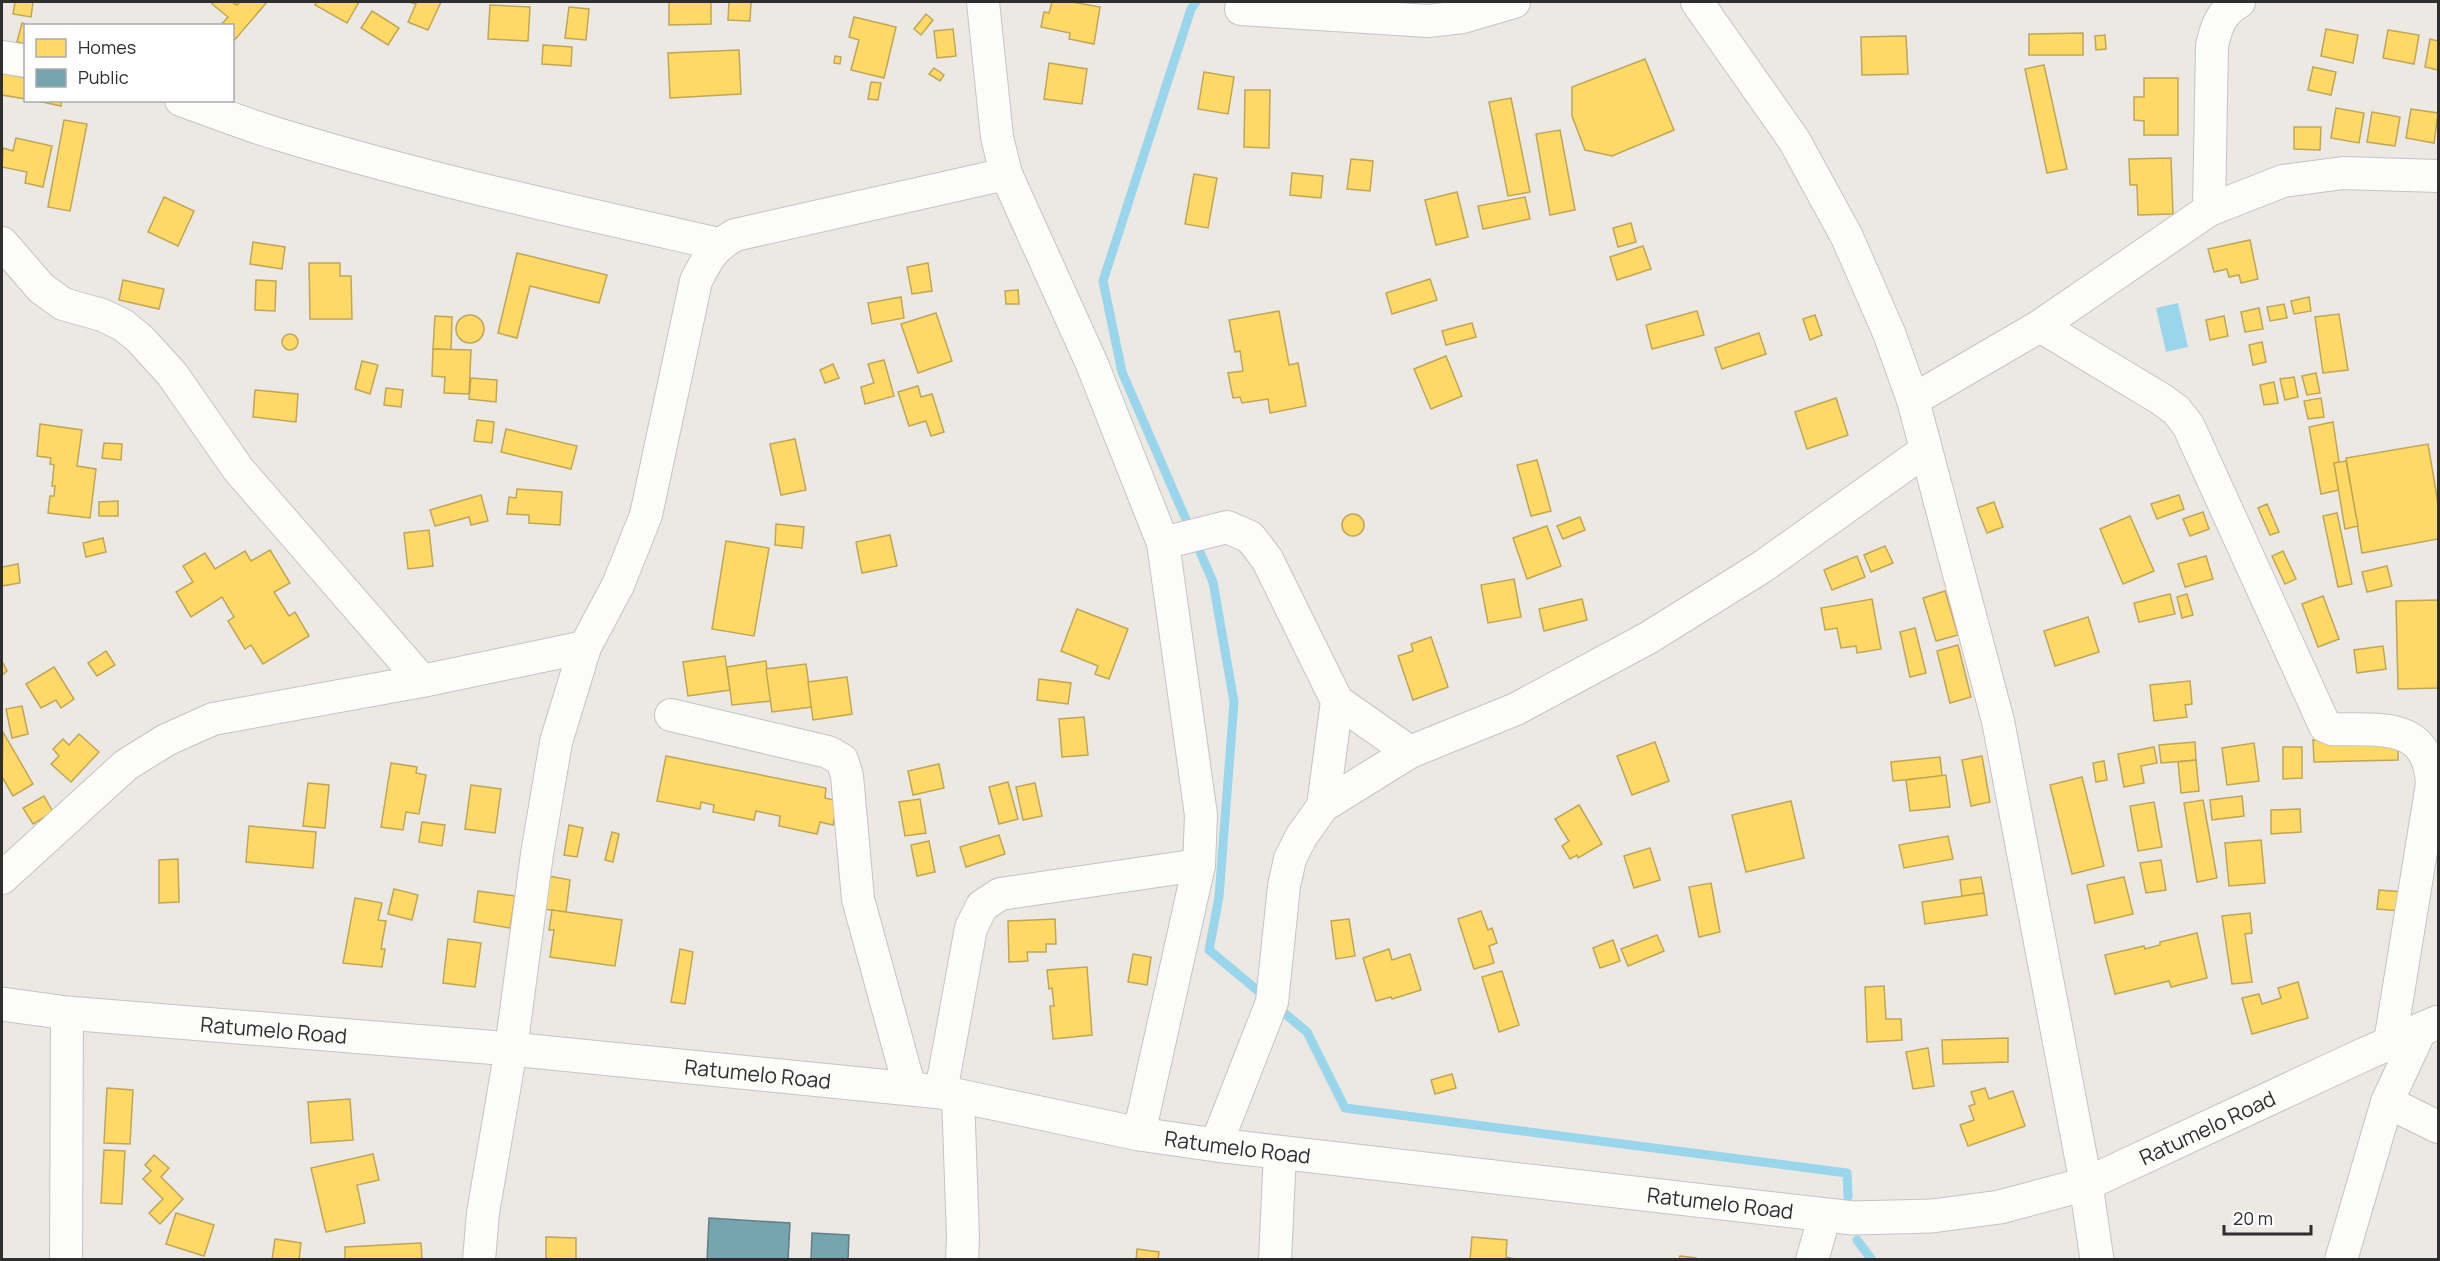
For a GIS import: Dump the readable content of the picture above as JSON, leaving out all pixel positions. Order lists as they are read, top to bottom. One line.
{"streets":{"street":["Ratumelo Road"]},"legend":["Homes","Public"],"scale_bar":"20 m"}
